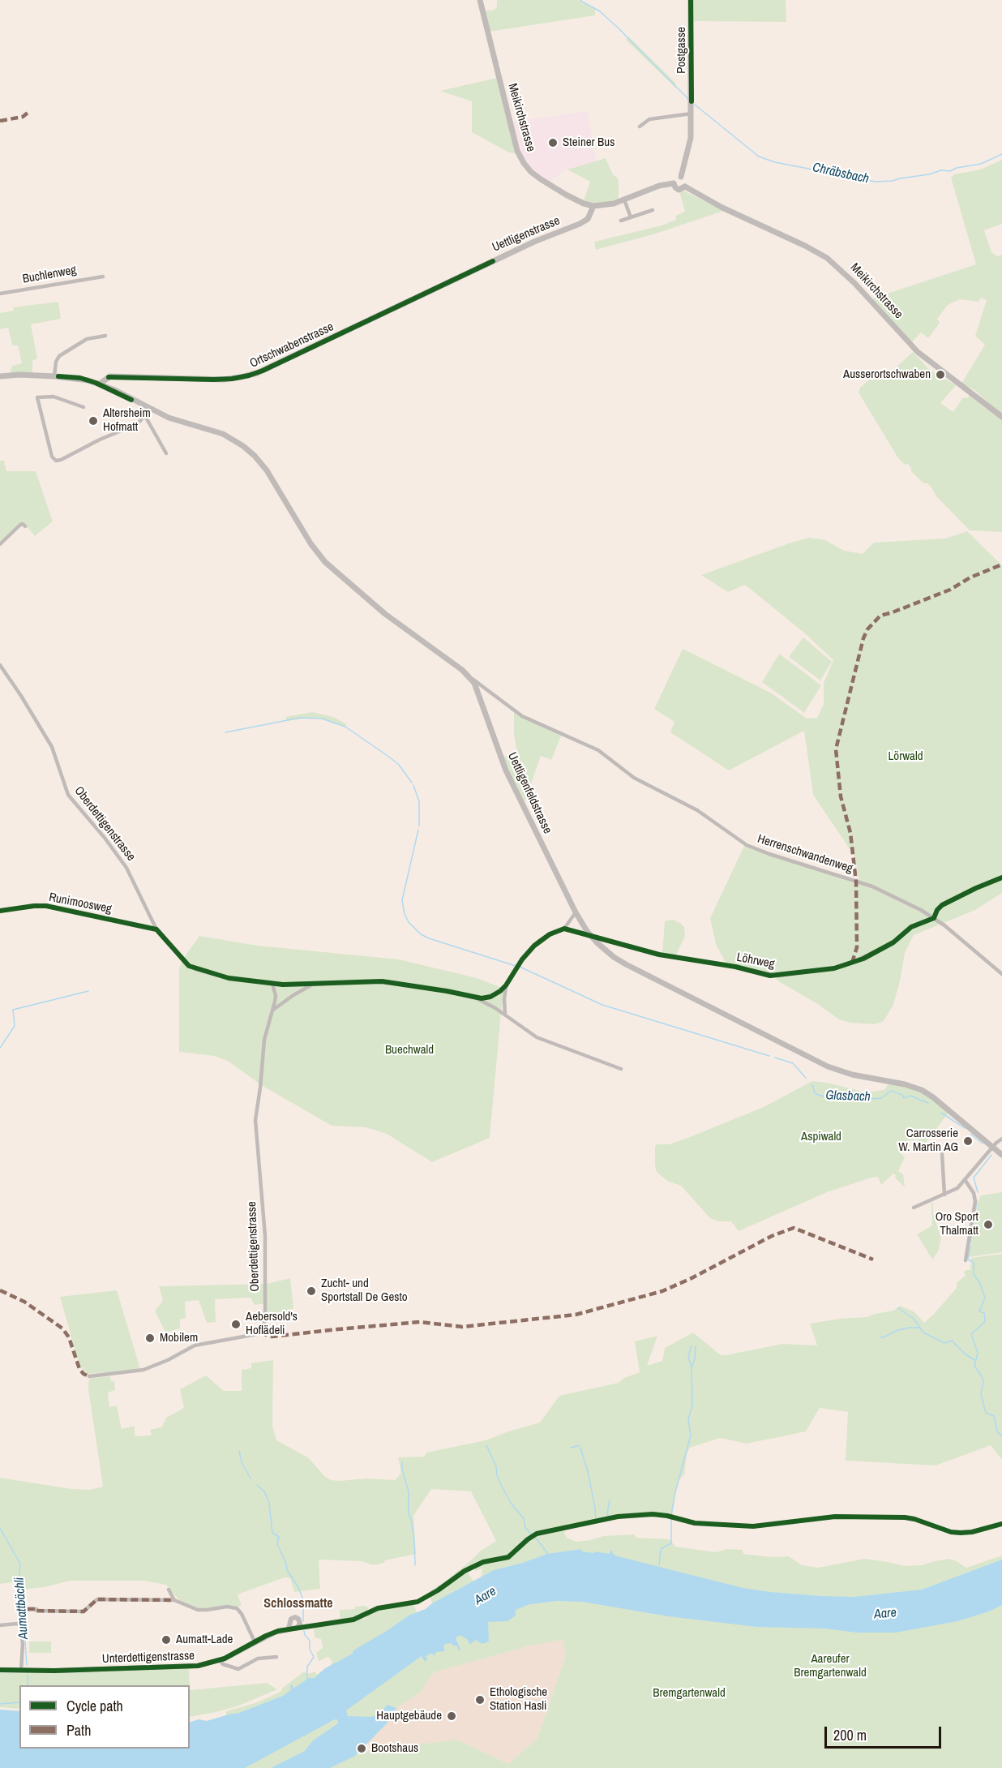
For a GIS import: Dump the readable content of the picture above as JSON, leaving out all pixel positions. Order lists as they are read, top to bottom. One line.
{"streets":{"main road":["Postgasse","Meikirchstrasse","Uettligenstrasse","Ortschwabenstrasse","Uettligenfeldstrasse"],"street":["Buchlenweg","Oberdettigenstrasse","Herrenschwandenweg","Runimoosweg","Löhrweg","Unterdettigenstrasse"]},"crossings":[["Postgasse","Meikirchstrasse"],["Meikirchstrasse","Uettligenstrasse"],["Uettligenstrasse","Ortschwabenstrasse"],["Ortschwabenstrasse","Uettligenfeldstrasse"],["Uettligenfeldstrasse","Herrenschwandenweg"],["Uettligenfeldstrasse","Löhrweg"],["Oberdettigenstrasse","Runimoosweg"],["Herrenschwandenweg","Löhrweg"]],"districts":["Schlossmatte"],"water":["Chräbsbach","Glasbach","Aare","Aumattbächli"],"parks":["Lörwald","Buechwald","Aspiwald","Aareufer Bremgartenwald","Bremgartenwald"],"places":["Steiner Bus","Ausserortschwaben","Altersheim Hofmatt","Carrosserie W. Martin AG","Oro Sport Thalmatt","Zucht- und Sportstall De Gesto","Aebersold's Hoflädeli","Mobilem","Aumatt-Lade","Ethologische Station Hasli","Hauptgebäude","Bootshaus"],"legend":["Cycle path","Path"],"scale_bar":"200 m"}
